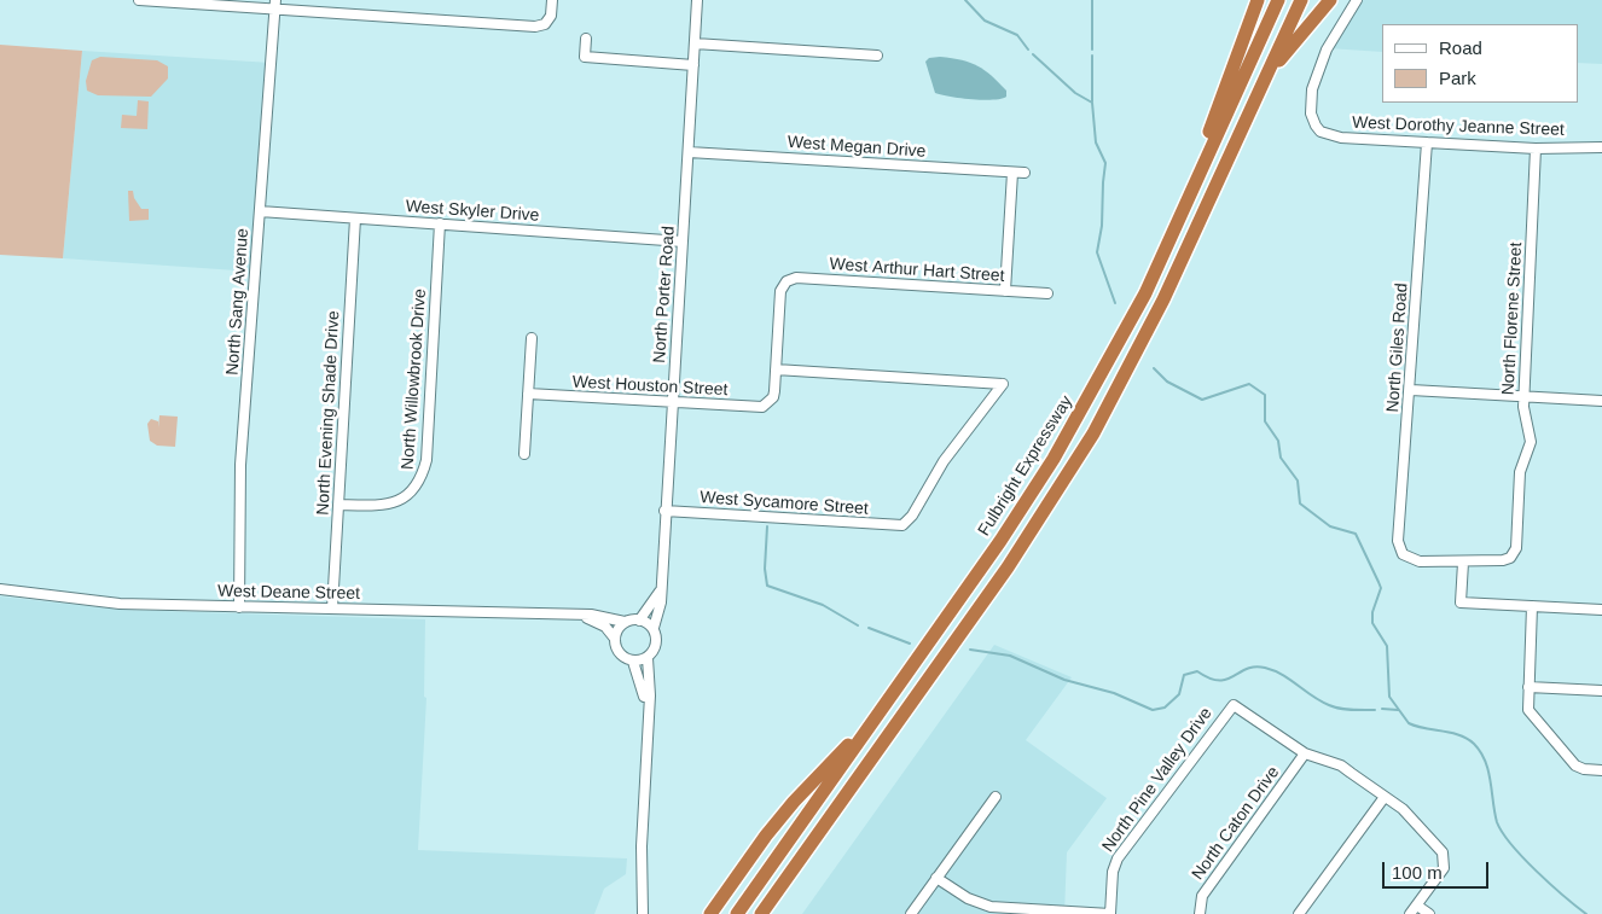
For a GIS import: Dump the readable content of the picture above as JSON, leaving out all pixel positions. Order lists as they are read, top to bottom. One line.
{"streets":{"highway":["Fulbright Expressway"],"street":["West Dorothy Jeanne Street","West Megan Drive","West Skyler Drive","West Arthur Hart Street","North Porter Road","North Sang Avenue","North Florene Street","North Giles Road","North Willowbrook Drive","West Houston Street","North Evening Shade Drive","West Sycamore Street","West Deane Street","North Pine Valley Drive","North Caton Drive"]},"crossings":[["West Dorothy Jeanne Street","North Florene Street"],["West Dorothy Jeanne Street","North Giles Road"],["West Megan Drive","North Porter Road"],["West Skyler Drive","North Porter Road"],["West Skyler Drive","North Sang Avenue"],["West Skyler Drive","North Willowbrook Drive"],["West Skyler Drive","North Evening Shade Drive"],["West Arthur Hart Street","West Houston Street"],["West Arthur Hart Street","West Sycamore Street"],["North Porter Road","West Houston Street"],["North Porter Road","West Sycamore Street"],["North Porter Road","West Deane Street"],["North Sang Avenue","West Deane Street"],["North Florene Street","North Giles Road"],["North Willowbrook Drive","North Evening Shade Drive"],["West Houston Street","West Sycamore Street"],["North Evening Shade Drive","West Deane Street"],["North Pine Valley Drive","North Caton Drive"]],"legend":["Road","Park"],"scale_bar":"100 m"}
